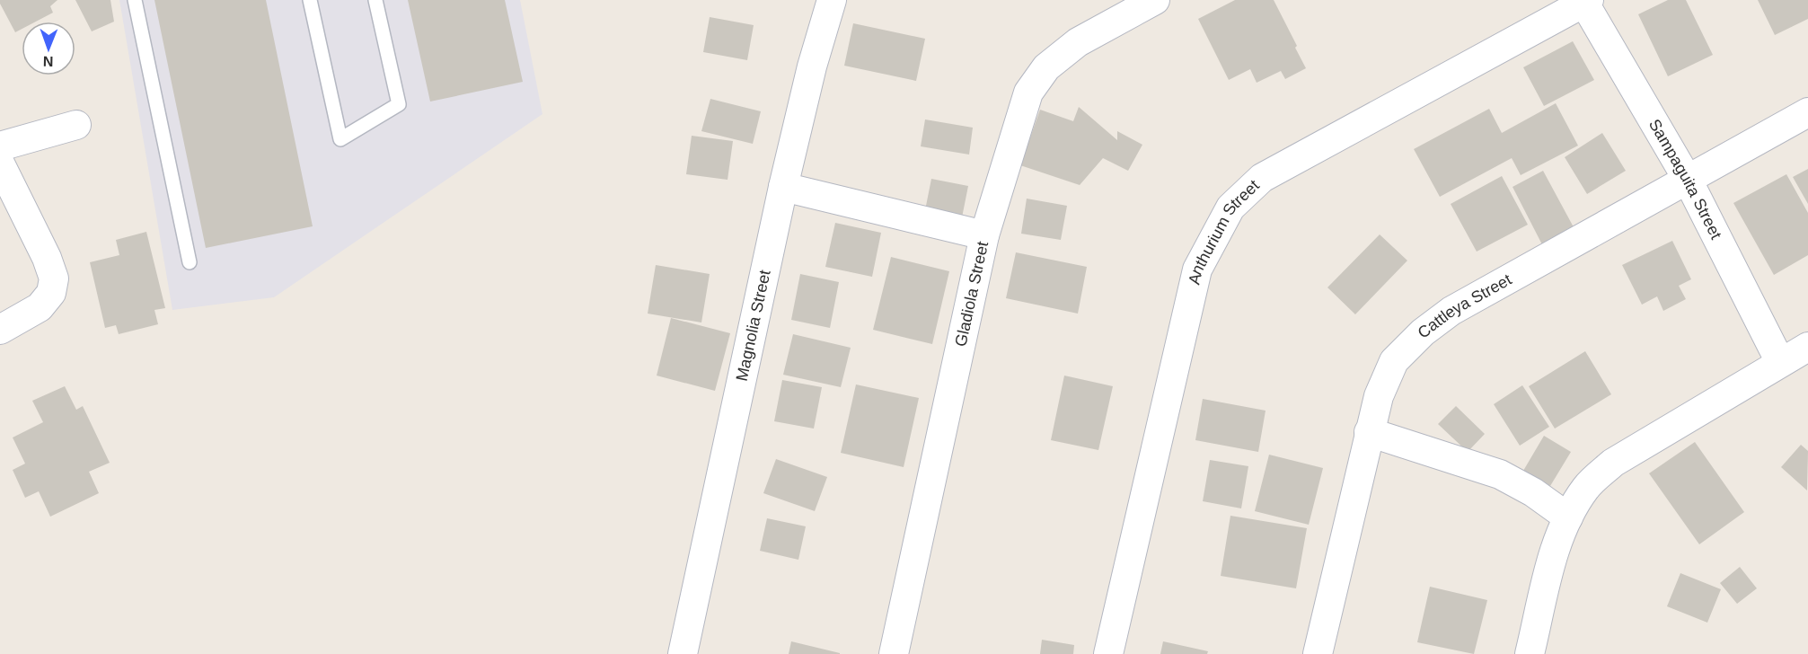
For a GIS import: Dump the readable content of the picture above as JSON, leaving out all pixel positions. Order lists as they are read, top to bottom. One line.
{"streets":{"street":["Sampaguita Street","Anthurium Street","Gladiola Street","Cattleya Street","Magnolia Street"]},"crossings":[["Sampaguita Street","Anthurium Street"],["Sampaguita Street","Cattleya Street"]],"north":"bottom"}
